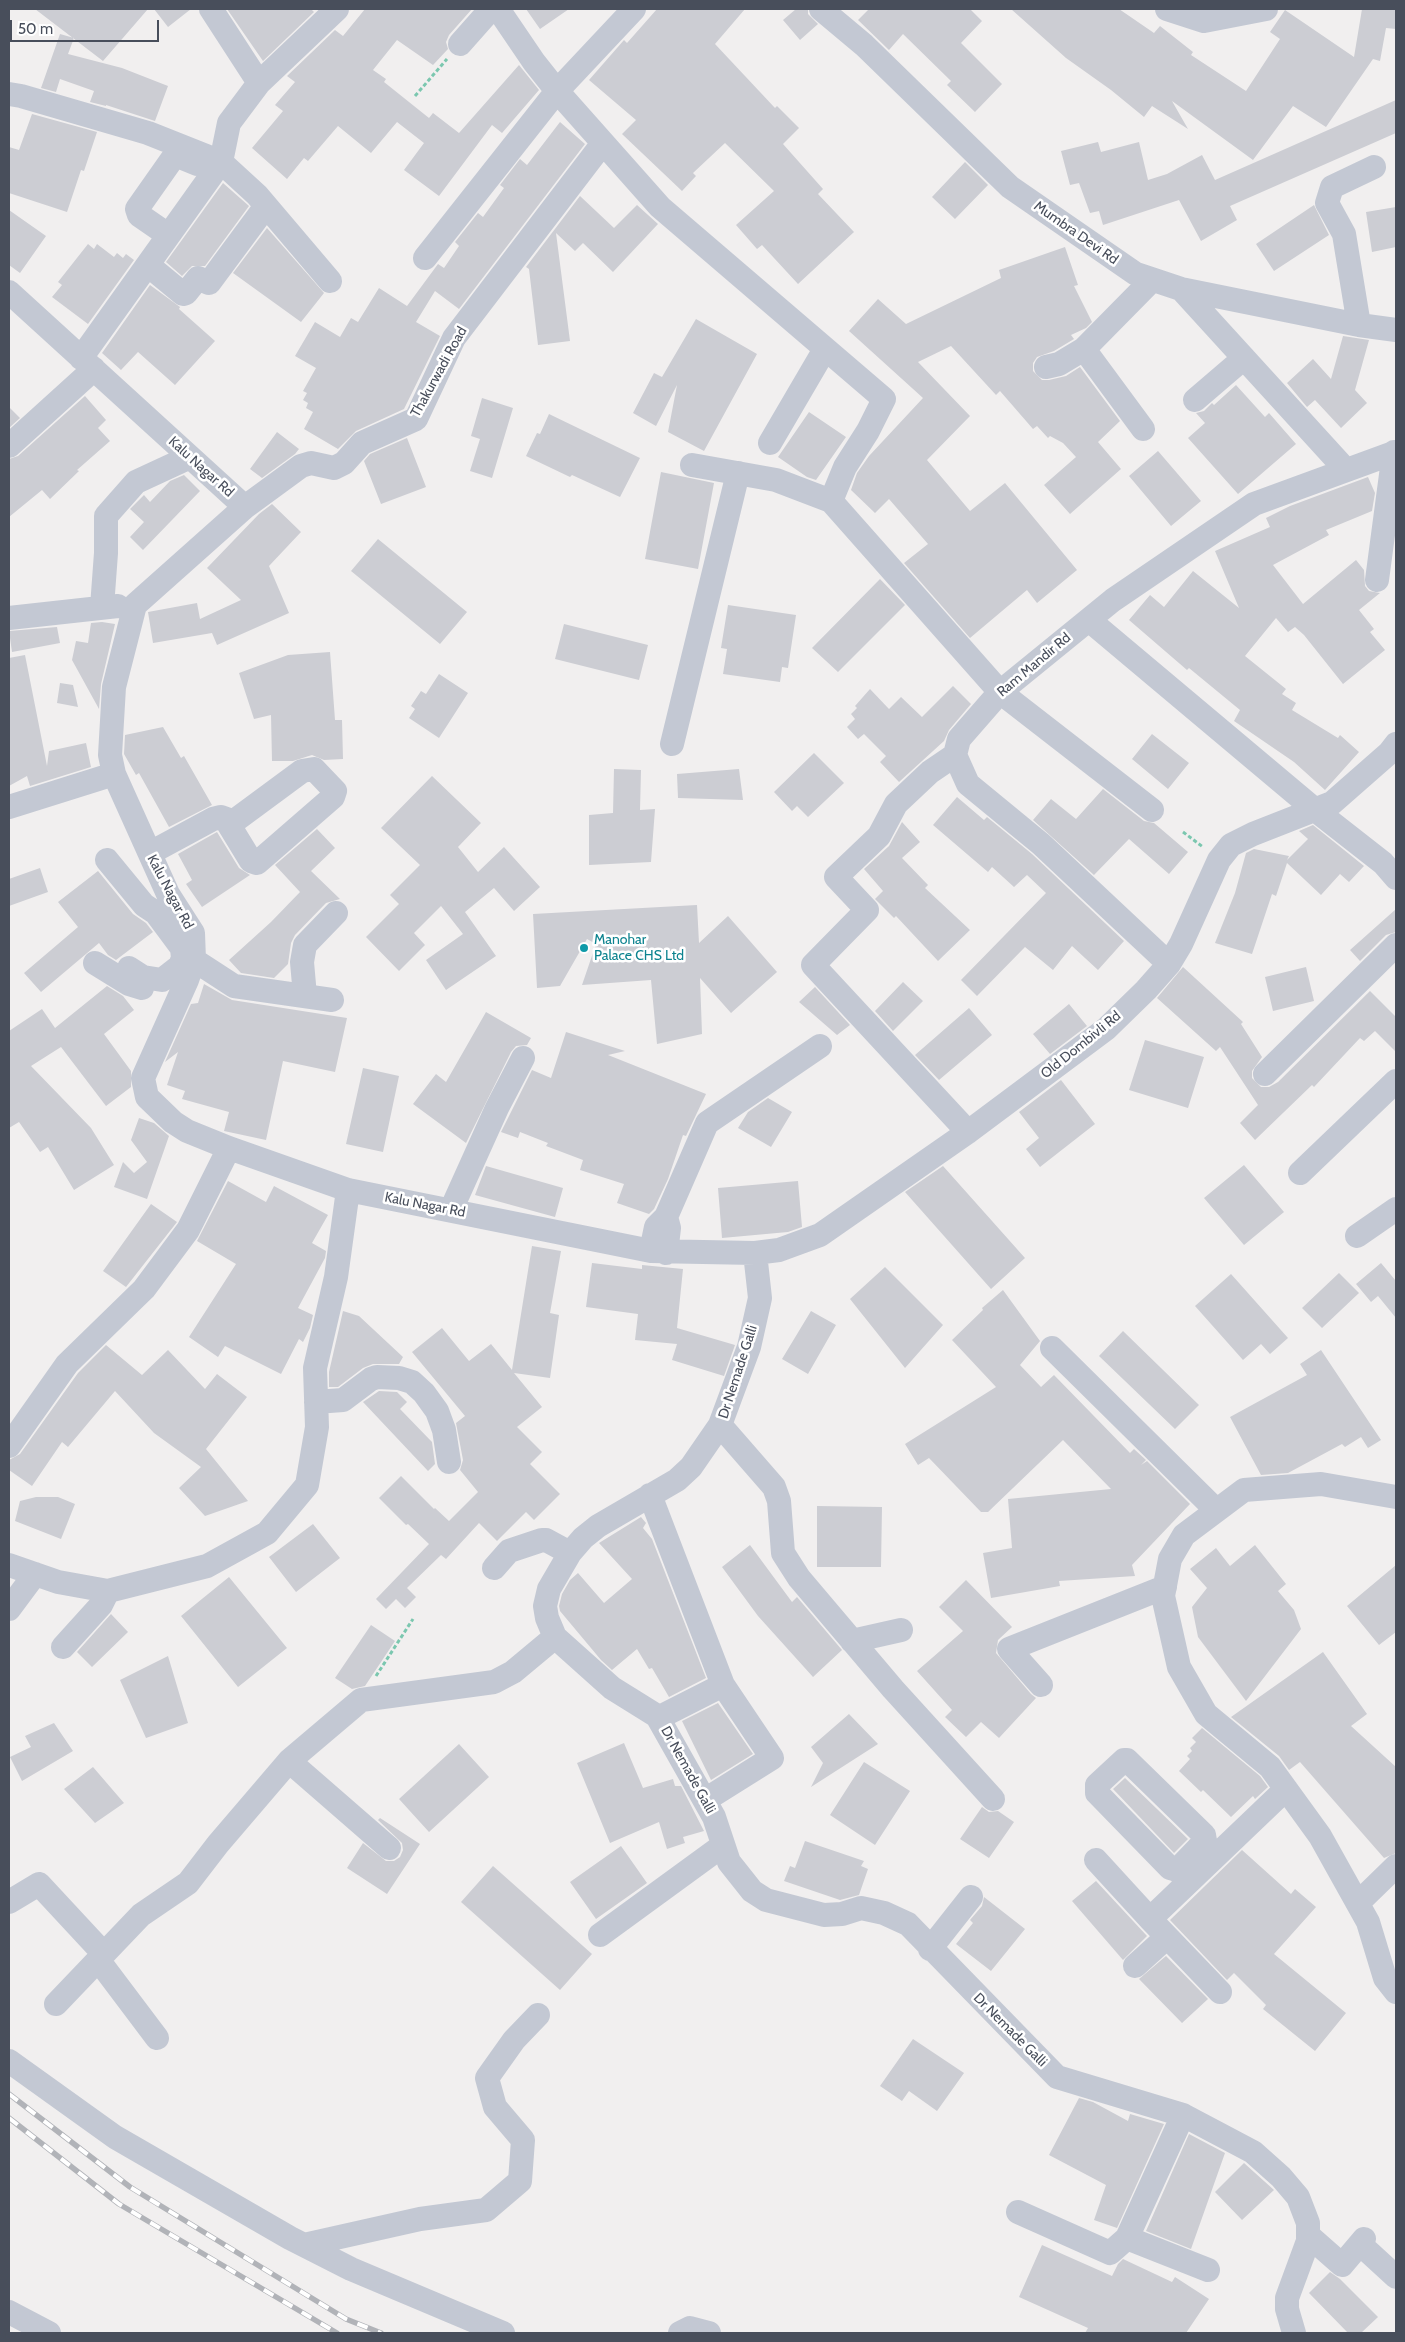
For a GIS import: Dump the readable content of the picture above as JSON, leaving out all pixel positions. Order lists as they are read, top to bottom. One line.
{"streets":{"street":["Mumbra Devi Rd","Thakurwadi Road","Kalu Nagar Rd","Ram Mandir Rd","Old Dombivli Rd","Dr Nemade Galli"]},"crossings":[["Thakurwadi Road","Kalu Nagar Rd"],["Kalu Nagar Rd","Old Dombivli Rd"],["Kalu Nagar Rd","Dr Nemade Galli"],["Old Dombivli Rd","Dr Nemade Galli"]],"places":["Manohar Palace CHS Ltd"],"scale_bar":"50 m"}
